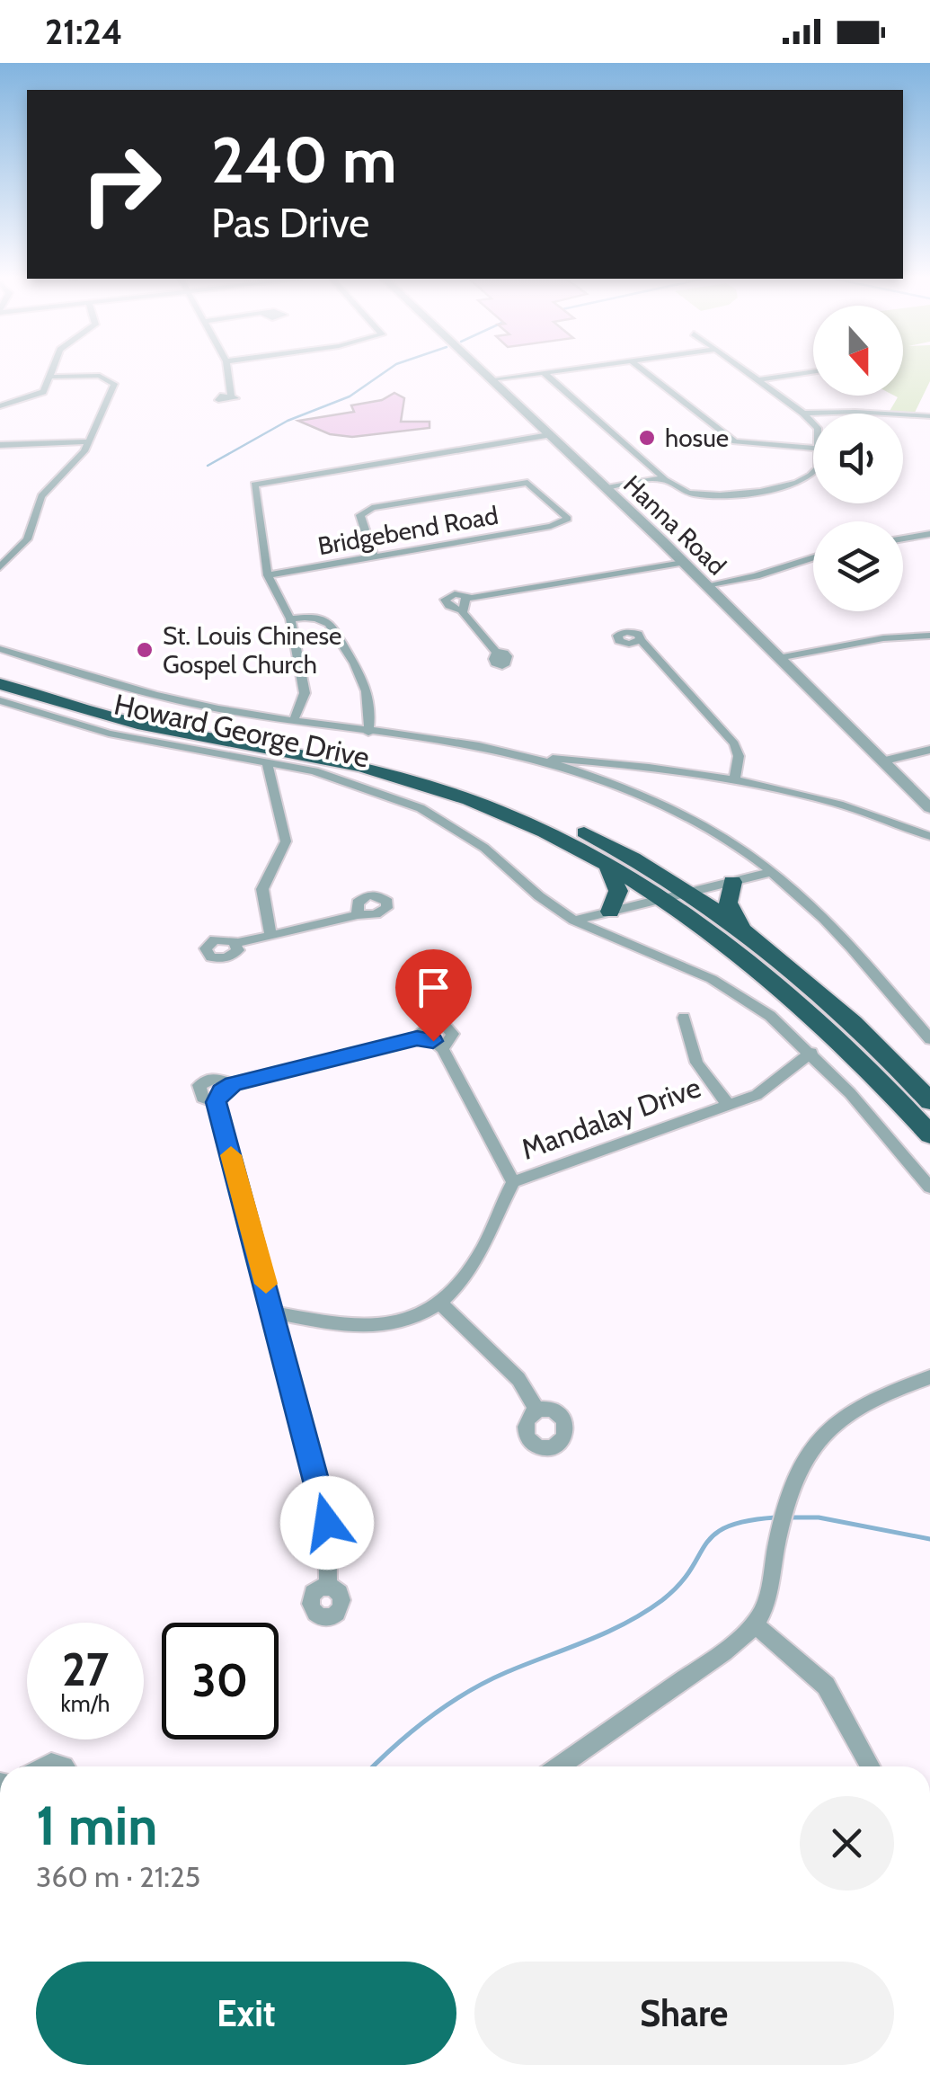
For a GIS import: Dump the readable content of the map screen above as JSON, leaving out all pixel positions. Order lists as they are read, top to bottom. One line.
{"streets":{"street":["Hanna Road","Bridgebend Road","Howard George Drive","Mandalay Drive"]},"crossings":[["Howard George Drive","Mandalay Drive"]],"places":["hosue","St. Louis Chinese Gospel Church"],"north":"bottom","page":{"status":"21:24","turn":["240 m","Pas Drive"],"speed":"27 km/h","limit":"30","heading":["1 min","360 m · 21:25"],"buttons":["Exit","Share"]}}
